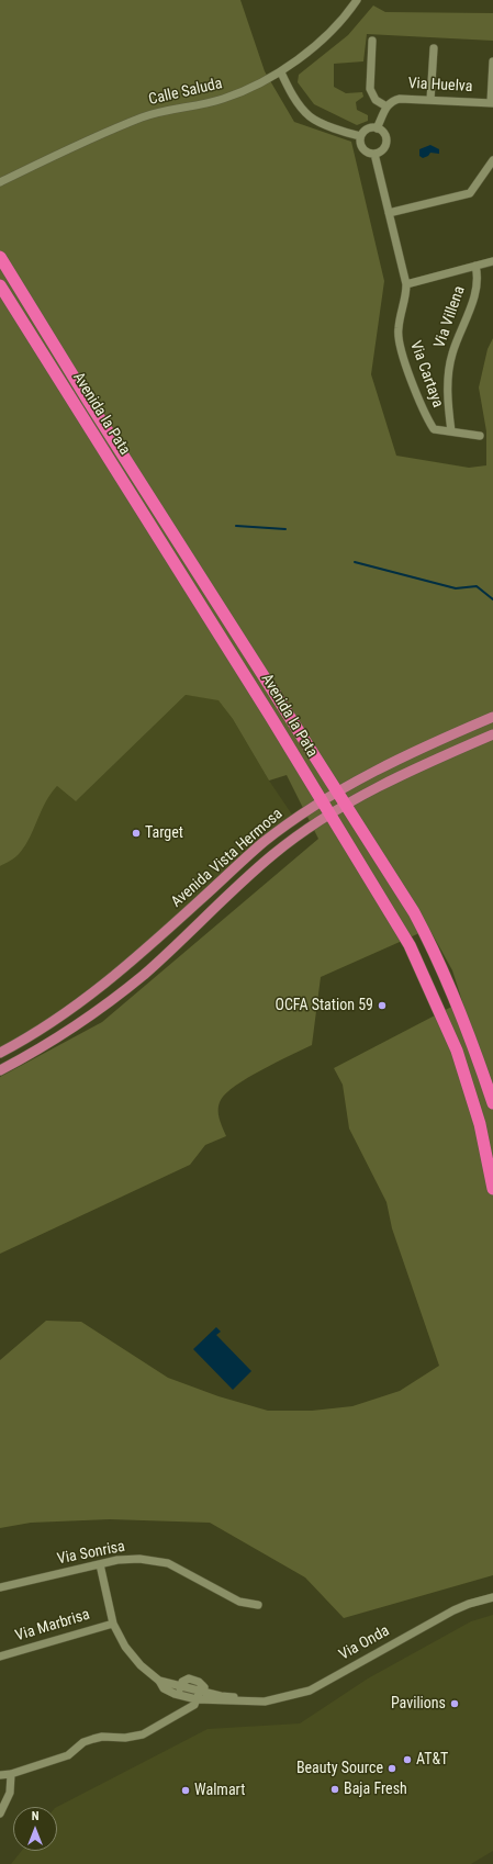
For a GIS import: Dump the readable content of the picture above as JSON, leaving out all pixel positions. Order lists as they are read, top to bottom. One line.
{"streets":{"highway":["Avenida la Pata"],"main road":["Avenida Vista Hermosa"],"street":["Via Huelva","Calle Saluda","Via Villena","Via Cartaya","Via Sonrisa","Via Marbrisa","Via Onda"]},"crossings":[["Via Villena","Via Cartaya"],["Avenida la Pata","Avenida Vista Hermosa"],["Via Sonrisa","Via Onda"],["Via Marbrisa","Via Onda"]],"places":["Target","OCFA Station 59","Pavilions","AT&T","Beauty Source","Baja Fresh","Walmart"],"north":"top"}
